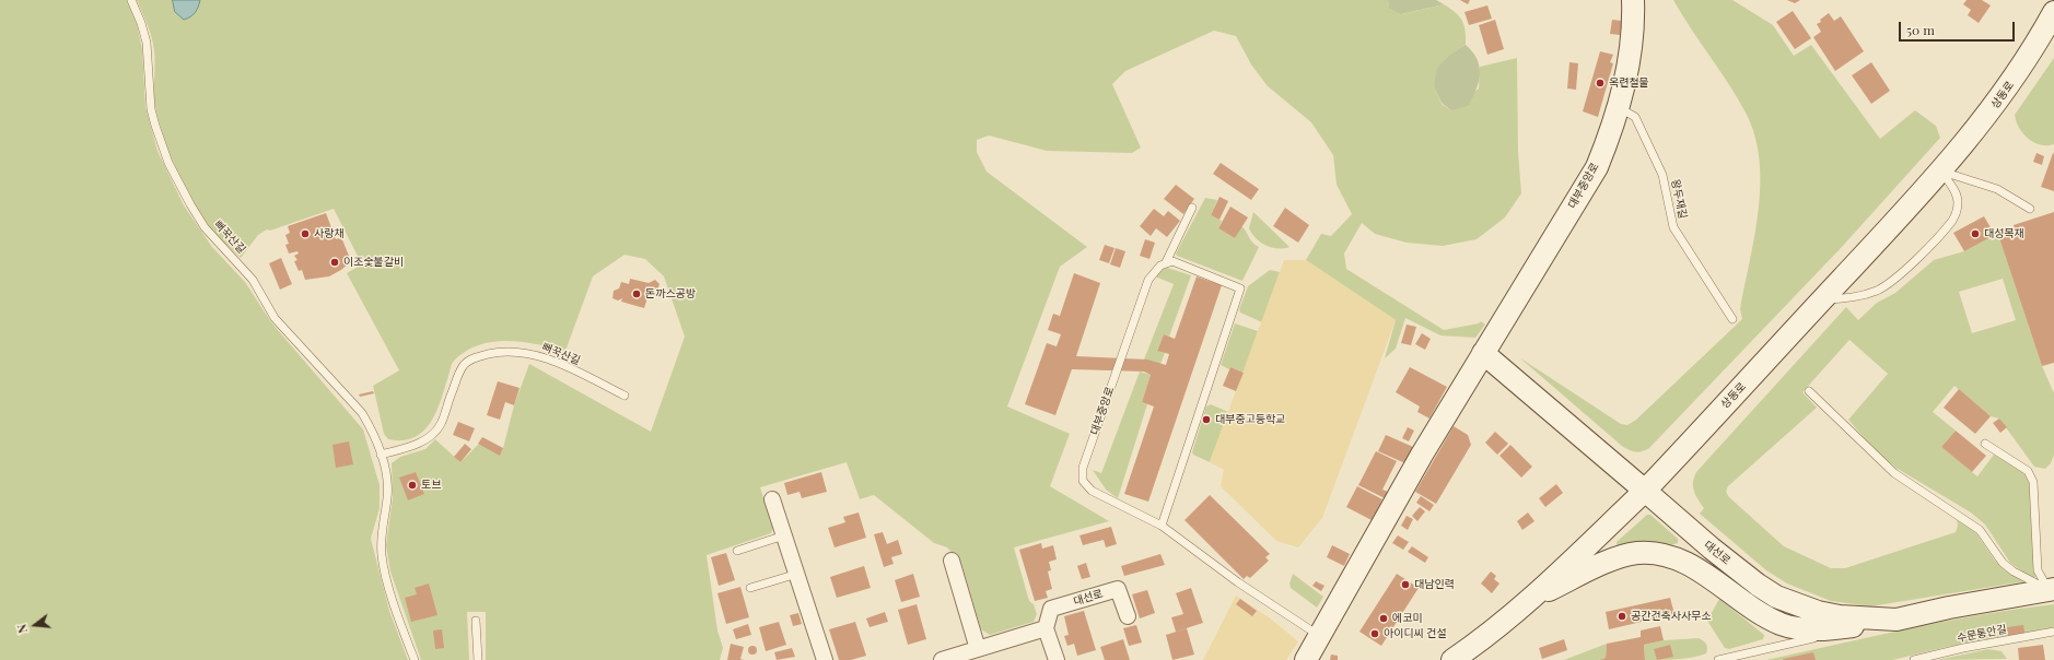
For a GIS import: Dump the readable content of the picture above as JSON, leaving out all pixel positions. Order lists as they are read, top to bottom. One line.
{"streets":{"street":["상동로","대부중앙로","대선로"],"lane":["왕두재길","뻐꾹산길","수문통안길"]},"crossings":[["상동로","대선로"],["대부중앙로","왕두재길"]],"places":["옥련철물","사랑채","대성목재","이조숯불갈비","돈까스공방","대부중고등학교","토브","대남인력","공간건축사사무소","에코미","아이디씨 건설"],"scale_bar":"50 m","north":"left"}
